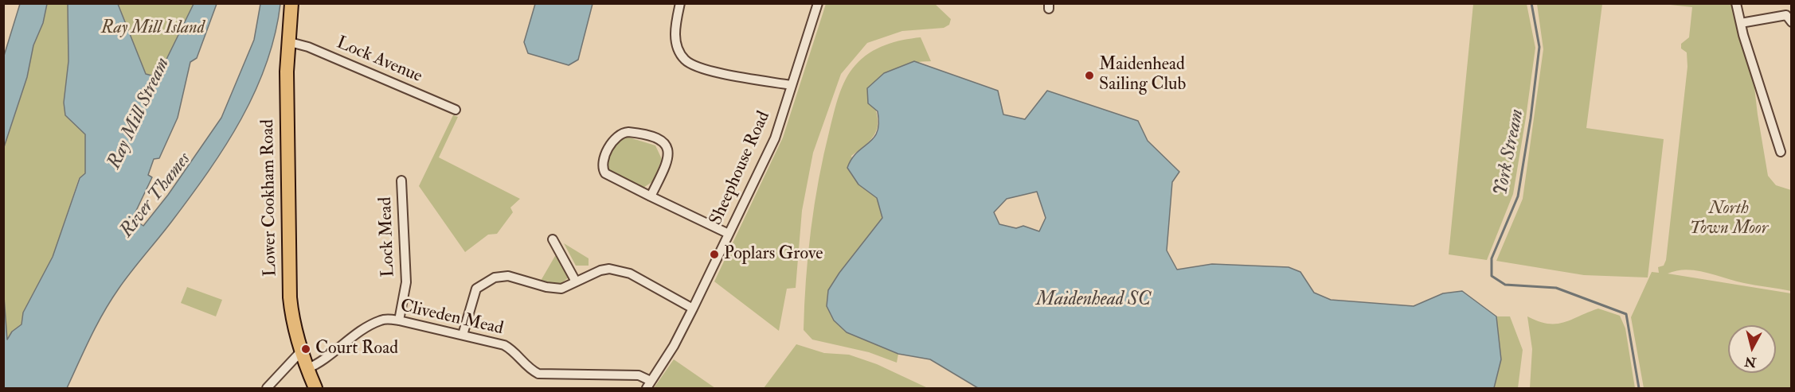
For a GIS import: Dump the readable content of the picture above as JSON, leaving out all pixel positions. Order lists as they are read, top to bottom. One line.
{"streets":{"main road":["Lower Cookham Road"],"street":["Lock Avenue","Sheephouse Road","Lock Mead","Cliveden Mead"]},"crossings":[["Lock Avenue","Lower Cookham Road"],["Sheephouse Road","Cliveden Mead"],["Lower Cookham Road","Cliveden Mead"],["Lock Mead","Cliveden Mead"]],"water":["Ray Mill Stream","York Stream","River Thames","Maidenhead SC"],"parks":["Ray Mill Island","North Town Moor"],"places":["Maidenhead Sailing Club","Poplars Grove","Court Road"],"north":"bottom"}
